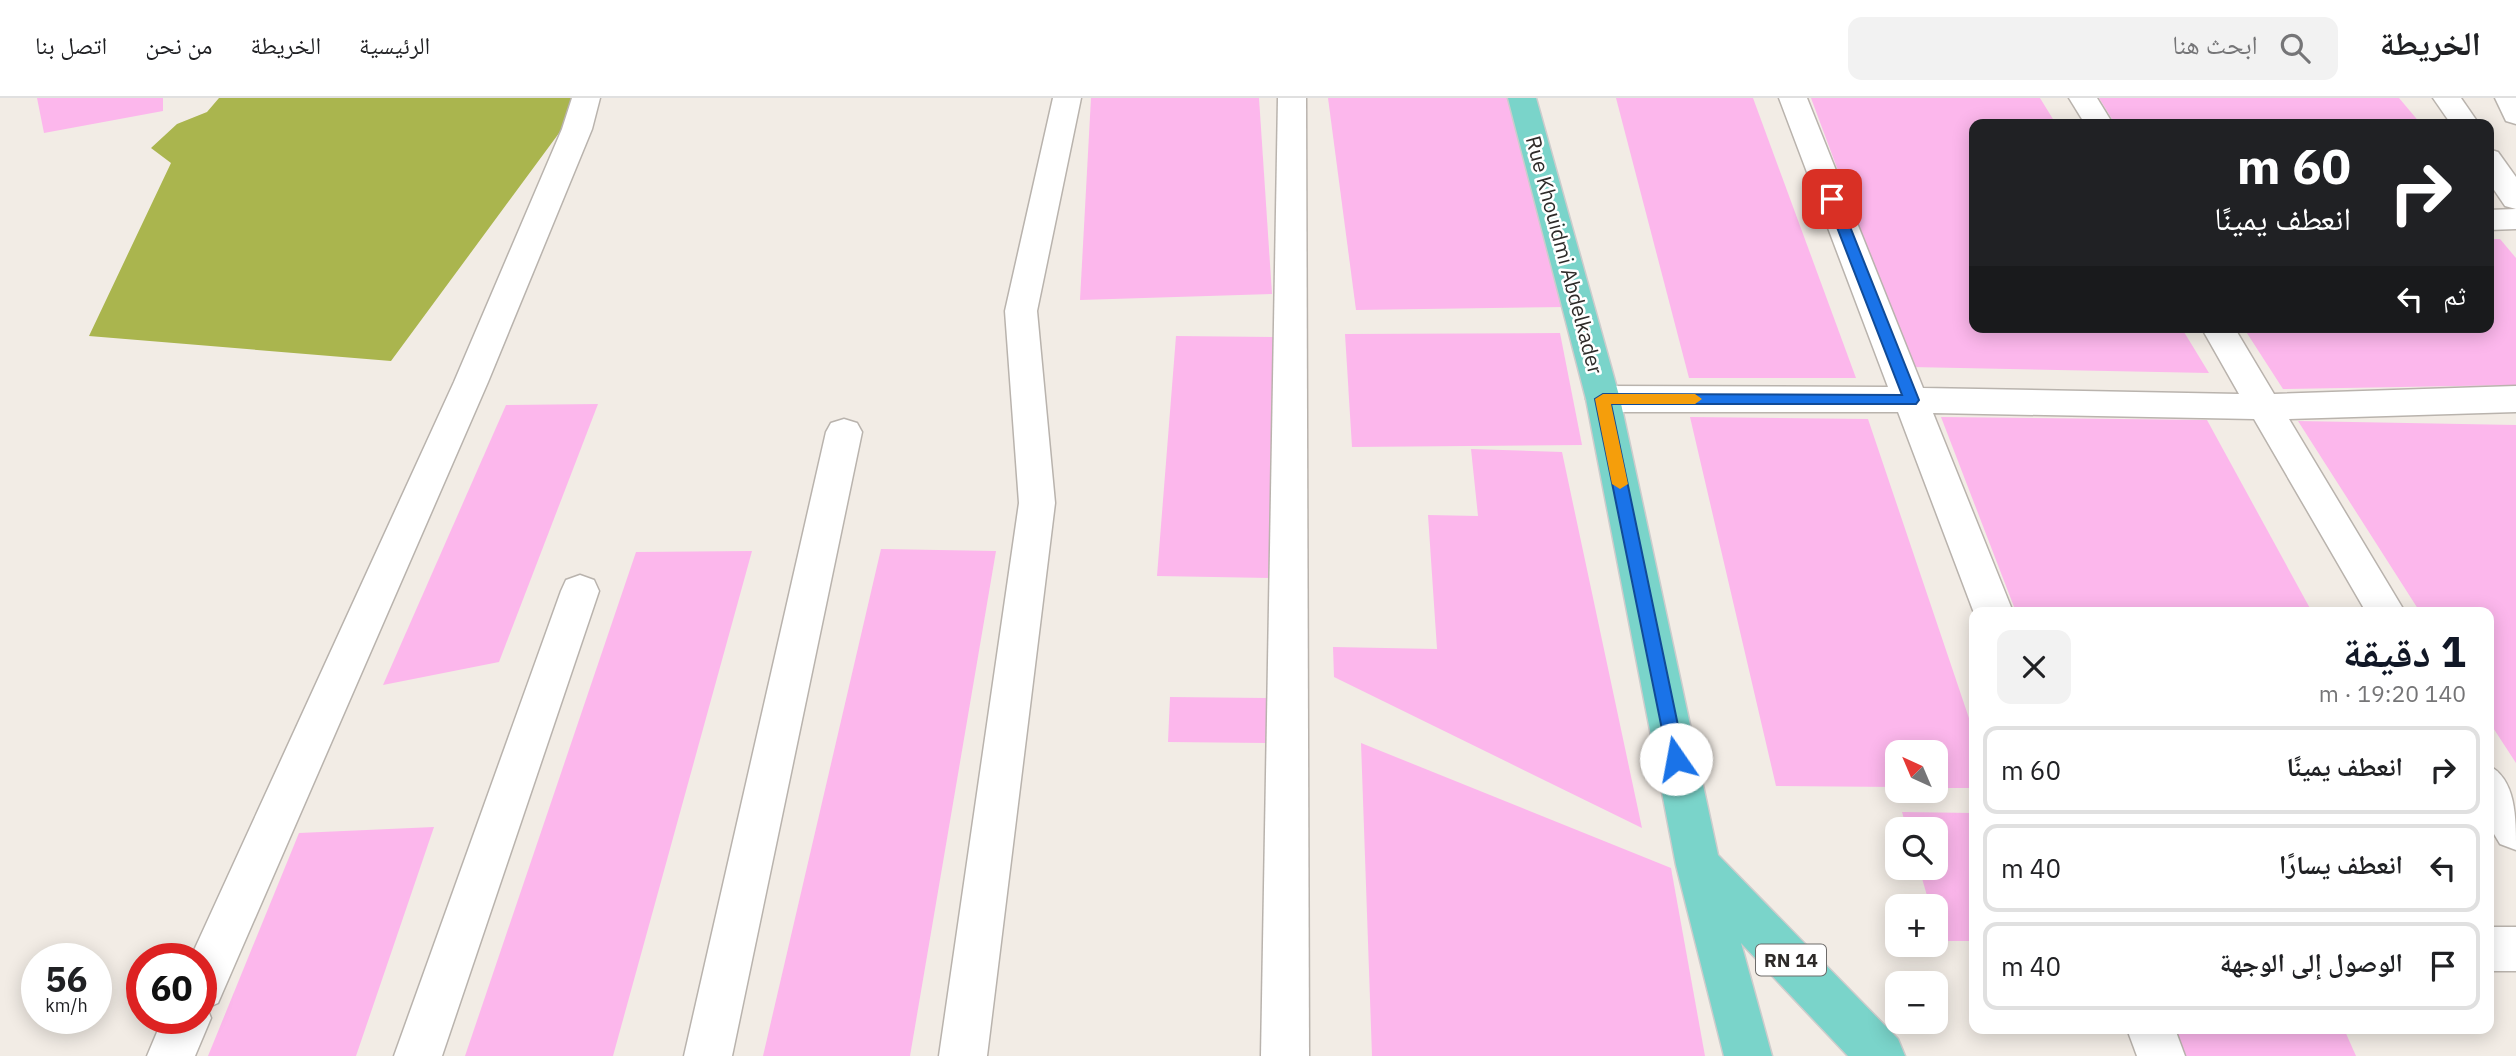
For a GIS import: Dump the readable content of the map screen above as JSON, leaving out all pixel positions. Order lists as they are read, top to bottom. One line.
{"streets":{"main road":["Rue Khouidmi Abdelkader","RN 14"]},"crossings":[["Rue Khouidmi Abdelkader","RN 14"]],"north":"top left","page":{"header":"الخريطة","search":"ابحث هنا","nav":["الرئيسية","الخريطة","من نحن","اتصل بنا"],"turn":["60 m","انعطف يمينًا"],"then":"ثم","heading":["1 دقيقة","140 m · 19:20"],"list":[{"name":"انعطف يمينًا","value":"60 m"},{"name":"انعطف يسارًا","value":"40 m"},{"name":"الوصول إلى الوجهة","value":"40 m"}],"map_buttons":["+","−"],"speed":"56 km/h","limit":"60"}}
